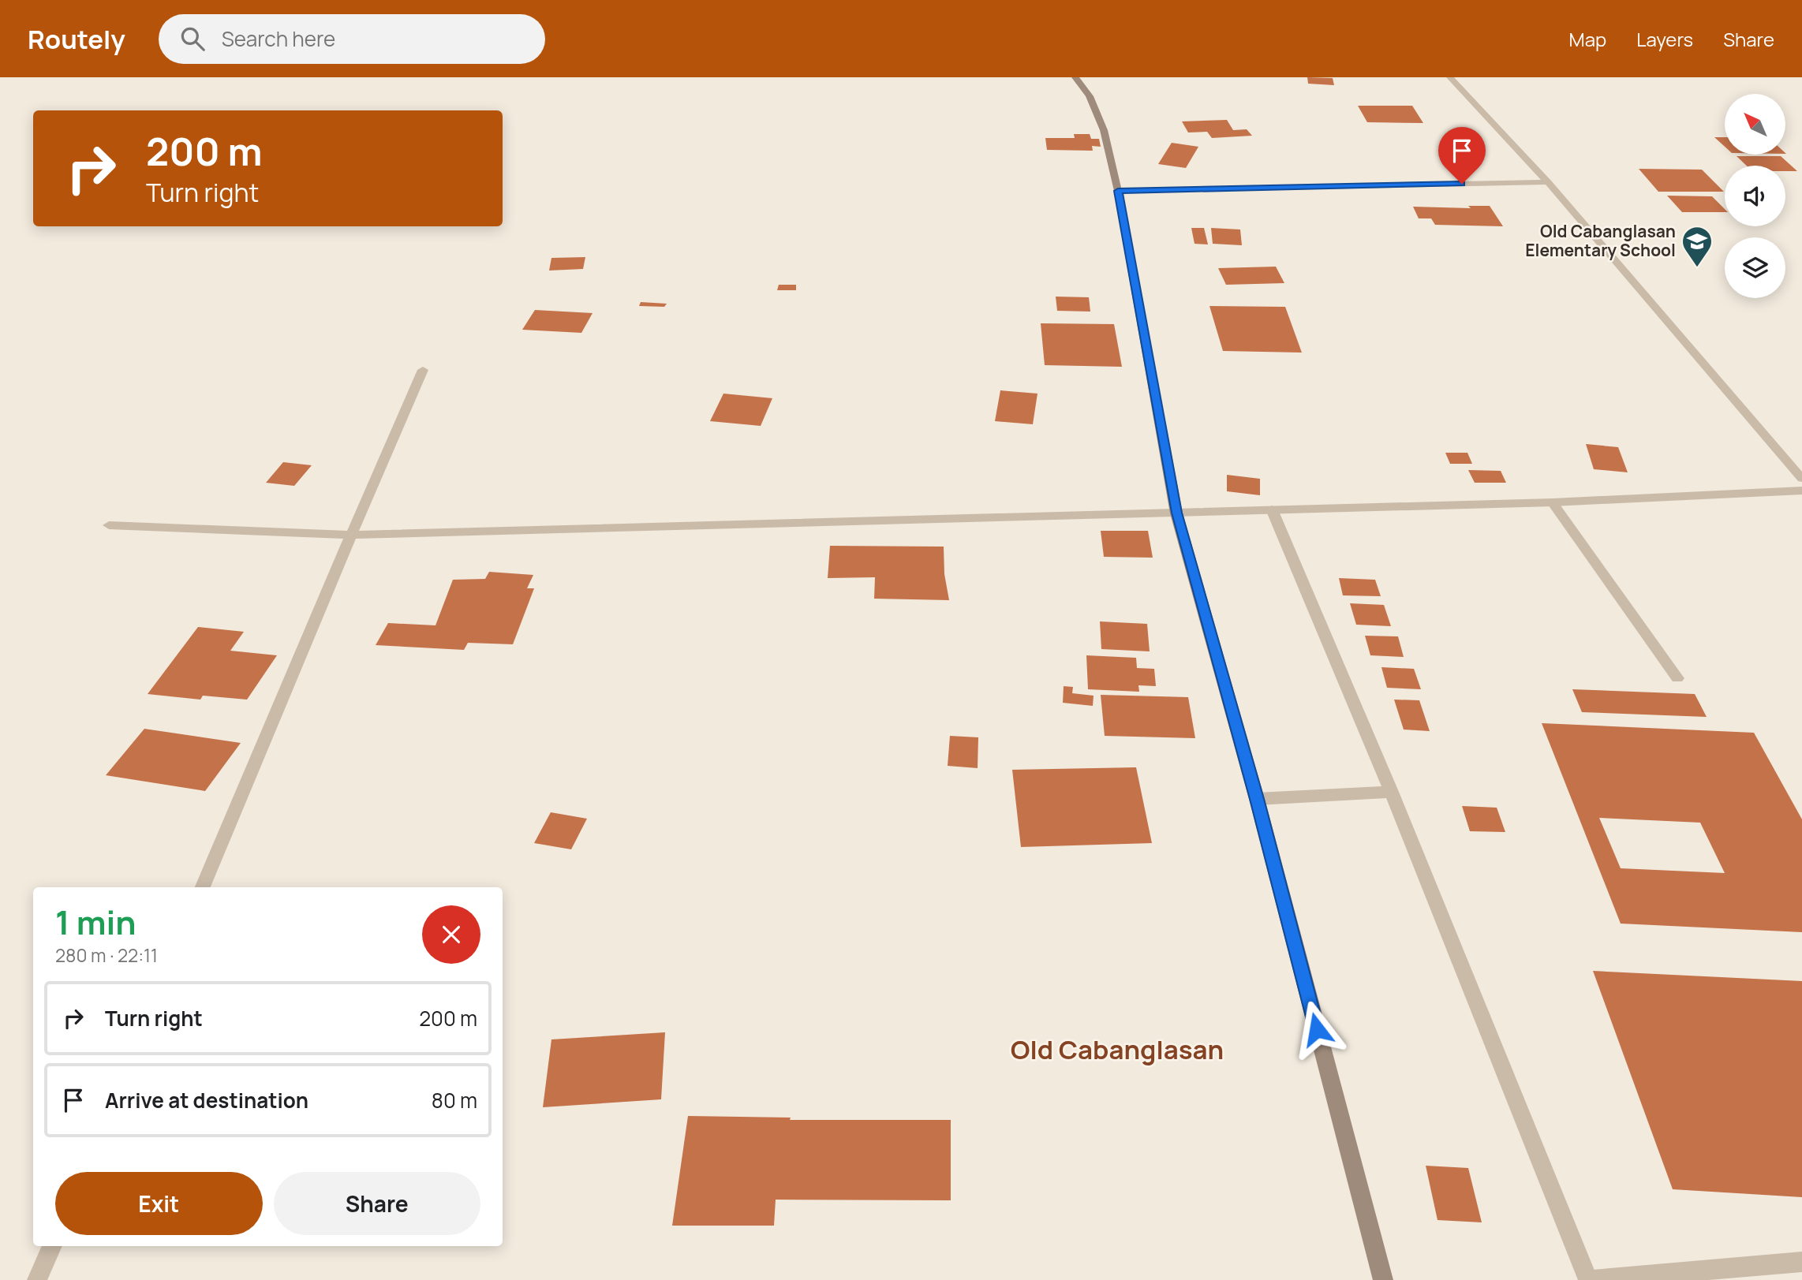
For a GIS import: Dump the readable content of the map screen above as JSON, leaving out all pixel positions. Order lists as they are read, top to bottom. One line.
{"districts":["Old Cabanglasan"],"places":{"school or university":["Old Cabanglasan Elementary School"]},"north":"top left","page":{"header":"Routely","search":"Search here","nav":["Map","Layers","Share"],"turn":["200 m","Turn right"],"heading":["1 min","280 m · 22:11"],"list":[{"name":"Turn right","value":"200 m"},{"name":"Arrive at destination","value":"80 m"}],"buttons":["Exit","Share"]}}
